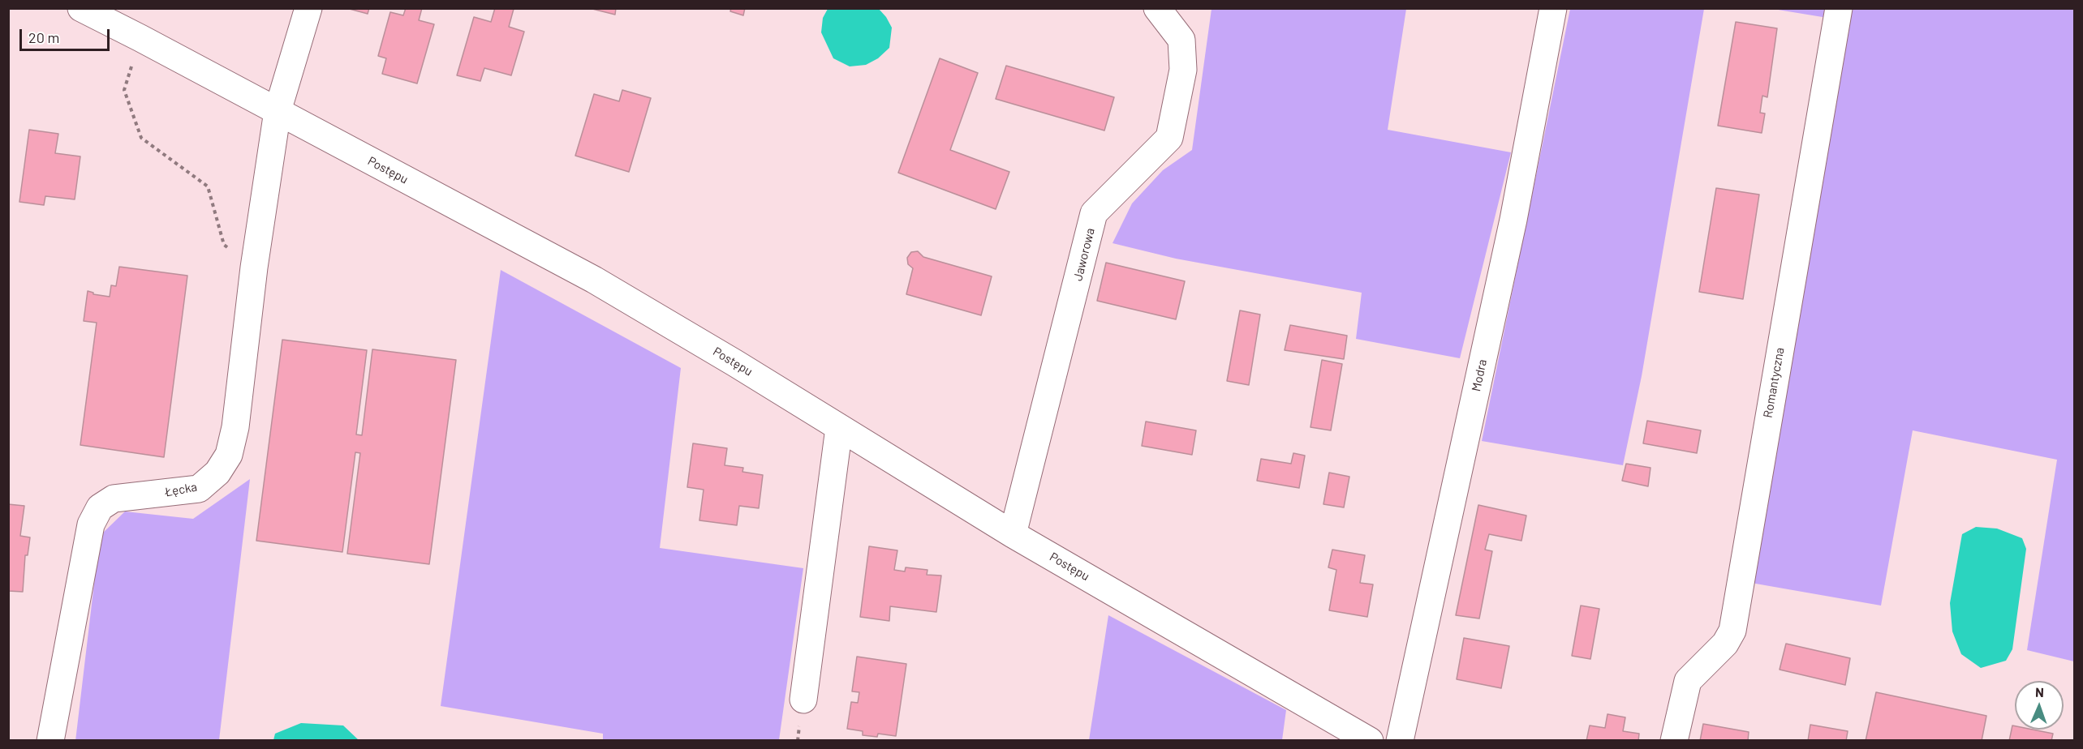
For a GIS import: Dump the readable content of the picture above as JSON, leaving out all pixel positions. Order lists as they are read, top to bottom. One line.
{"streets":{"street":["Postępu","Jaworowa","Modra","Romantyczna","Łęcka"]},"crossings":[["Postępu","Jaworowa"],["Postępu","Łęcka"]],"scale_bar":"20 m","north":"top"}
